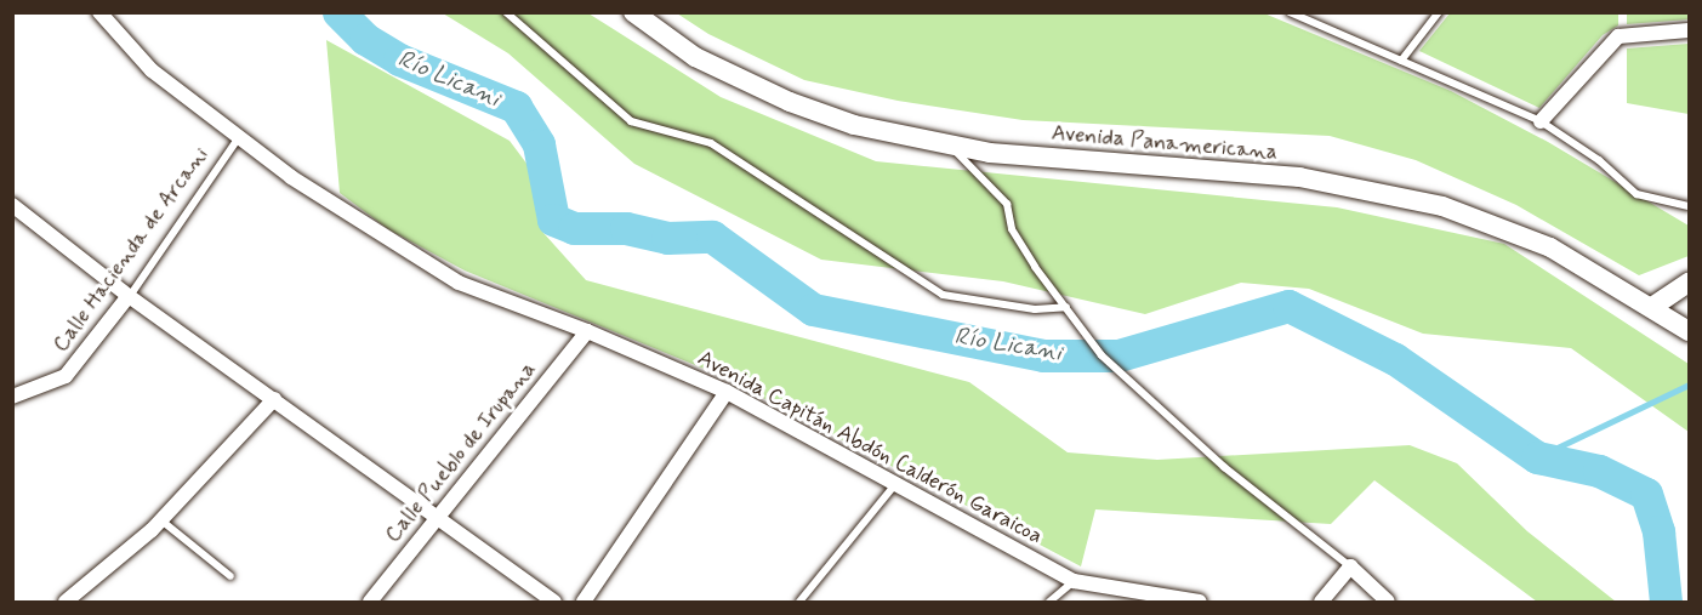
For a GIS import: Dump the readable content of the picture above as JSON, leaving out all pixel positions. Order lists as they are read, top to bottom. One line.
{"streets":{"main road":["Avenida Panamericana"],"street":["Calle Hacienda de Arcani","Avenida Capitán Abdón Calderón Garaicoa","Calle Pueblo de Irupana"]},"crossings":[["Calle Hacienda de Arcani","Avenida Capitán Abdón Calderón Garaicoa"],["Avenida Capitán Abdón Calderón Garaicoa","Calle Pueblo de Irupana"]],"water":["Río Licani"]}
